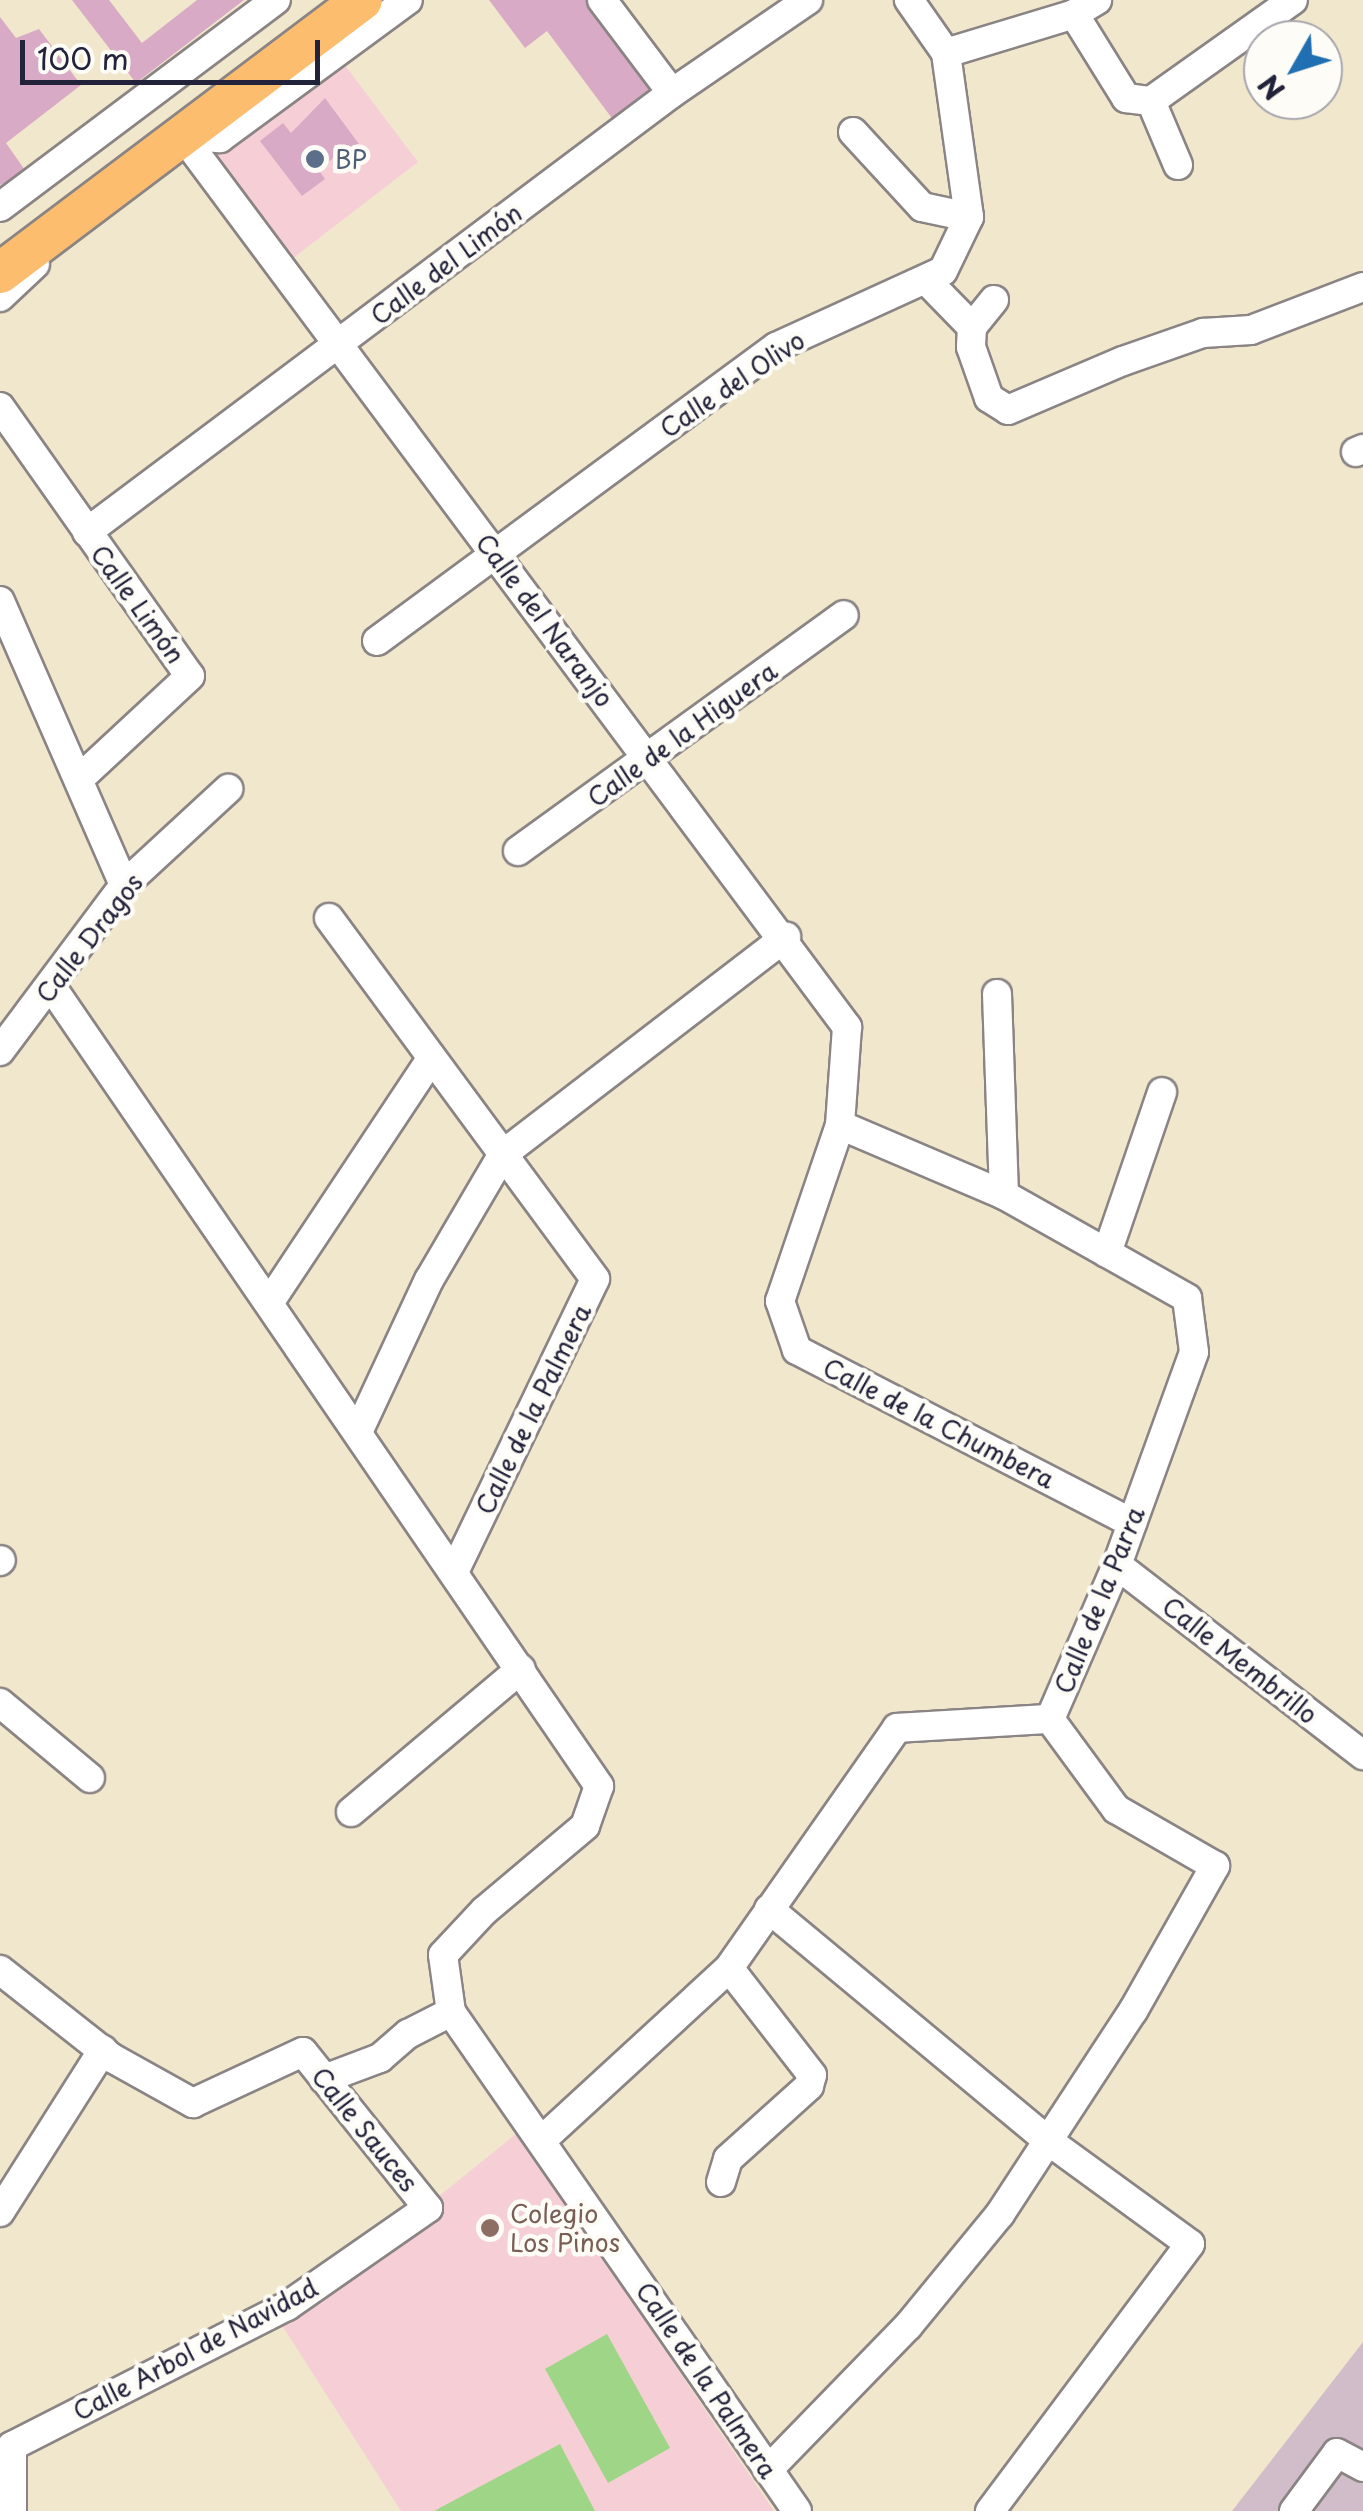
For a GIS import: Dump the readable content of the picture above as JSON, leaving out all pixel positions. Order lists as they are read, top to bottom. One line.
{"streets":{"street":["Calle del Limón","Calle del Olivo","Calle Limón","Calle del Naranjo","Calle de la Higuera","Calle Dragos","Calle de la Palmera","Calle de la Chumbera","Calle de la Parra","Calle Membrillo","Calle Sauces","Calle Arbol de Navidad"]},"crossings":[["Calle del Limón","Calle Limón"],["Calle del Limón","Calle del Naranjo"],["Calle del Olivo","Calle del Naranjo"],["Calle del Naranjo","Calle de la Higuera"],["Calle del Naranjo","Calle de la Chumbera"],["Calle del Naranjo","Calle de la Parra"],["Calle Dragos","Calle de la Palmera"],["Calle de la Palmera","Calle de la Parra"],["Calle de la Chumbera","Calle de la Parra"],["Calle de la Parra","Calle Membrillo"],["Calle Sauces","Calle Arbol de Navidad"]],"places":["BP","Colegio Los Pinos"],"scale_bar":"100 m","north":"bottom left"}
